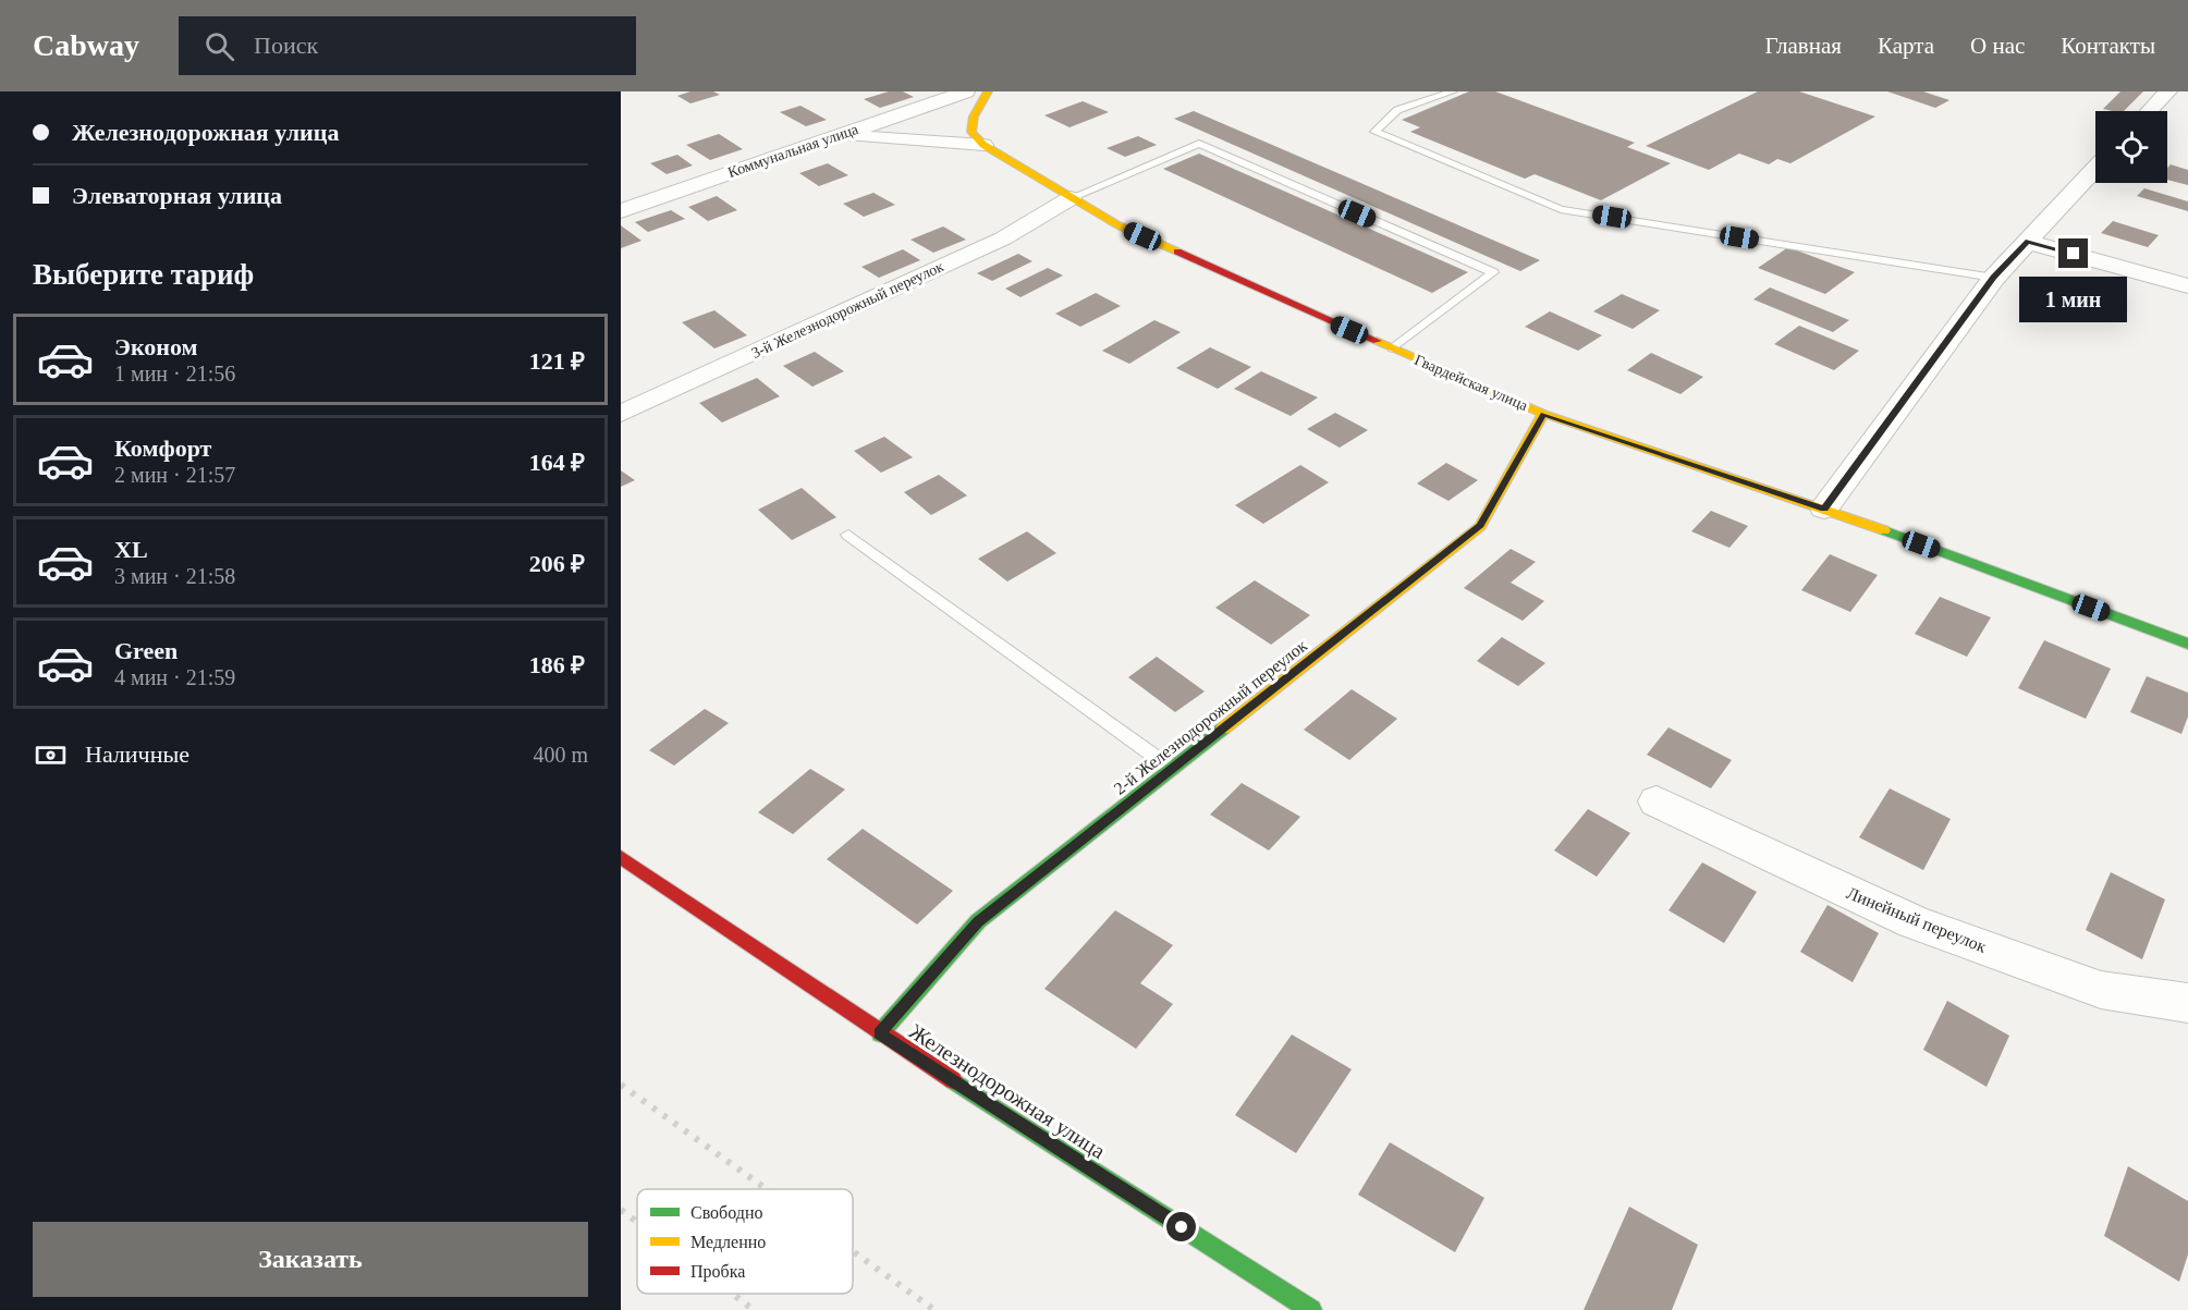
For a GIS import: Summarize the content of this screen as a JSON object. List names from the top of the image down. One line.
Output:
{"streets":{"street":["Коммунальная улица","3-й Железнодорожный переулок","Гвардейская улица","2-й Железнодорожный переулок","Линейный переулок","Железнодорожная улица"]},"crossings":[["3-й Железнодорожный переулок","Гвардейская улица"],["Гвардейская улица","2-й Железнодорожный переулок"],["2-й Железнодорожный переулок","Железнодорожная улица"]],"legend":["Свободно","Медленно","Пробка"],"page":{"header":"Cabway","search":"Поиск","nav":["Главная","Карта","О нас","Контакты"],"banner":["Железнодорожная улица","Элеваторная улица"],"heading":"Выберите тариф","bubble":"1 мин","list":[{"name":"Эконом","note":"1 мин · 21:56","value":"121 ₽"},{"name":"Комфорт","note":"2 мин · 21:57","value":"164 ₽"},{"name":"XL","note":"3 мин · 21:58","value":"206 ₽"},{"name":"Green","note":"4 мин · 21:59","value":"186 ₽"}],"pay":["Наличные","400 m"],"buttons":"Заказать"}}
